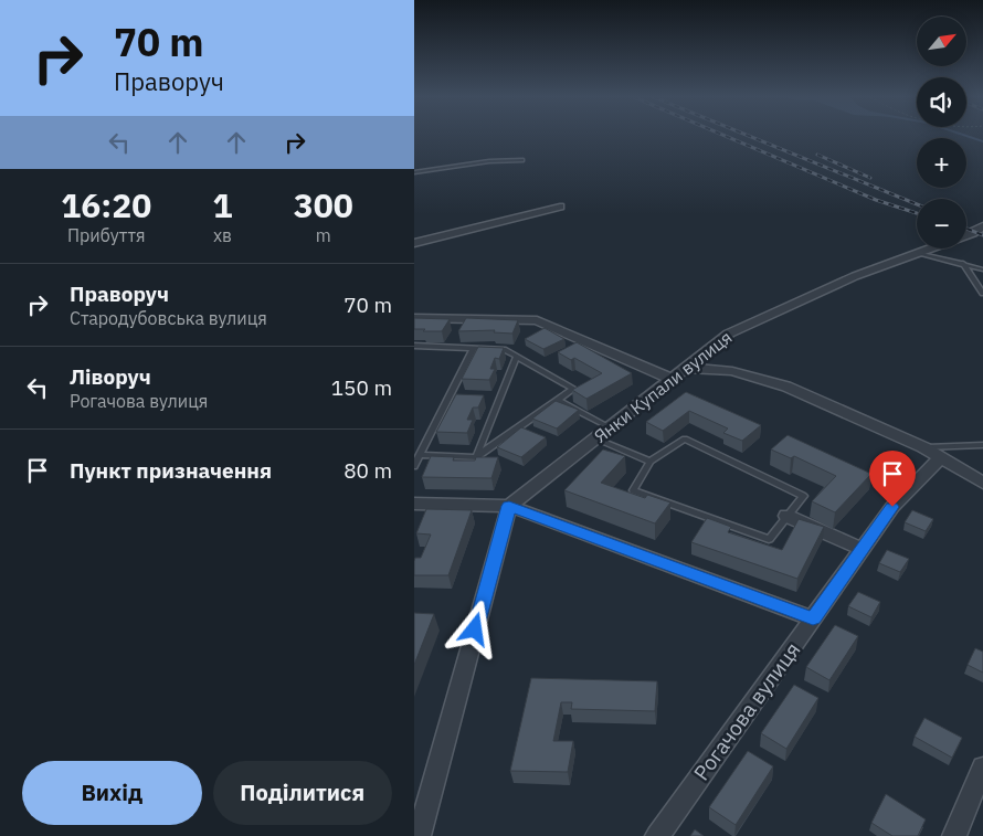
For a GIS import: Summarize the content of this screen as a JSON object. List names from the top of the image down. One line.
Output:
{"streets":{"street":["Янки Купали вулиця","Рогачова вулиця"]},"north":"top right","page":{"turn":["70 m","Праворуч"],"map_buttons":["+","−"],"eta":["16:20","Прибуття","1","хв","300","m"],"list":[{"name":"Праворуч","note":"Стародубовська вулиця","value":"70 m"},{"name":"Ліворуч","note":"Рогачова вулиця","value":"150 m"},{"name":"Пункт призначення","value":"80 m"}],"buttons":["Вихід","Поділитися"]}}
